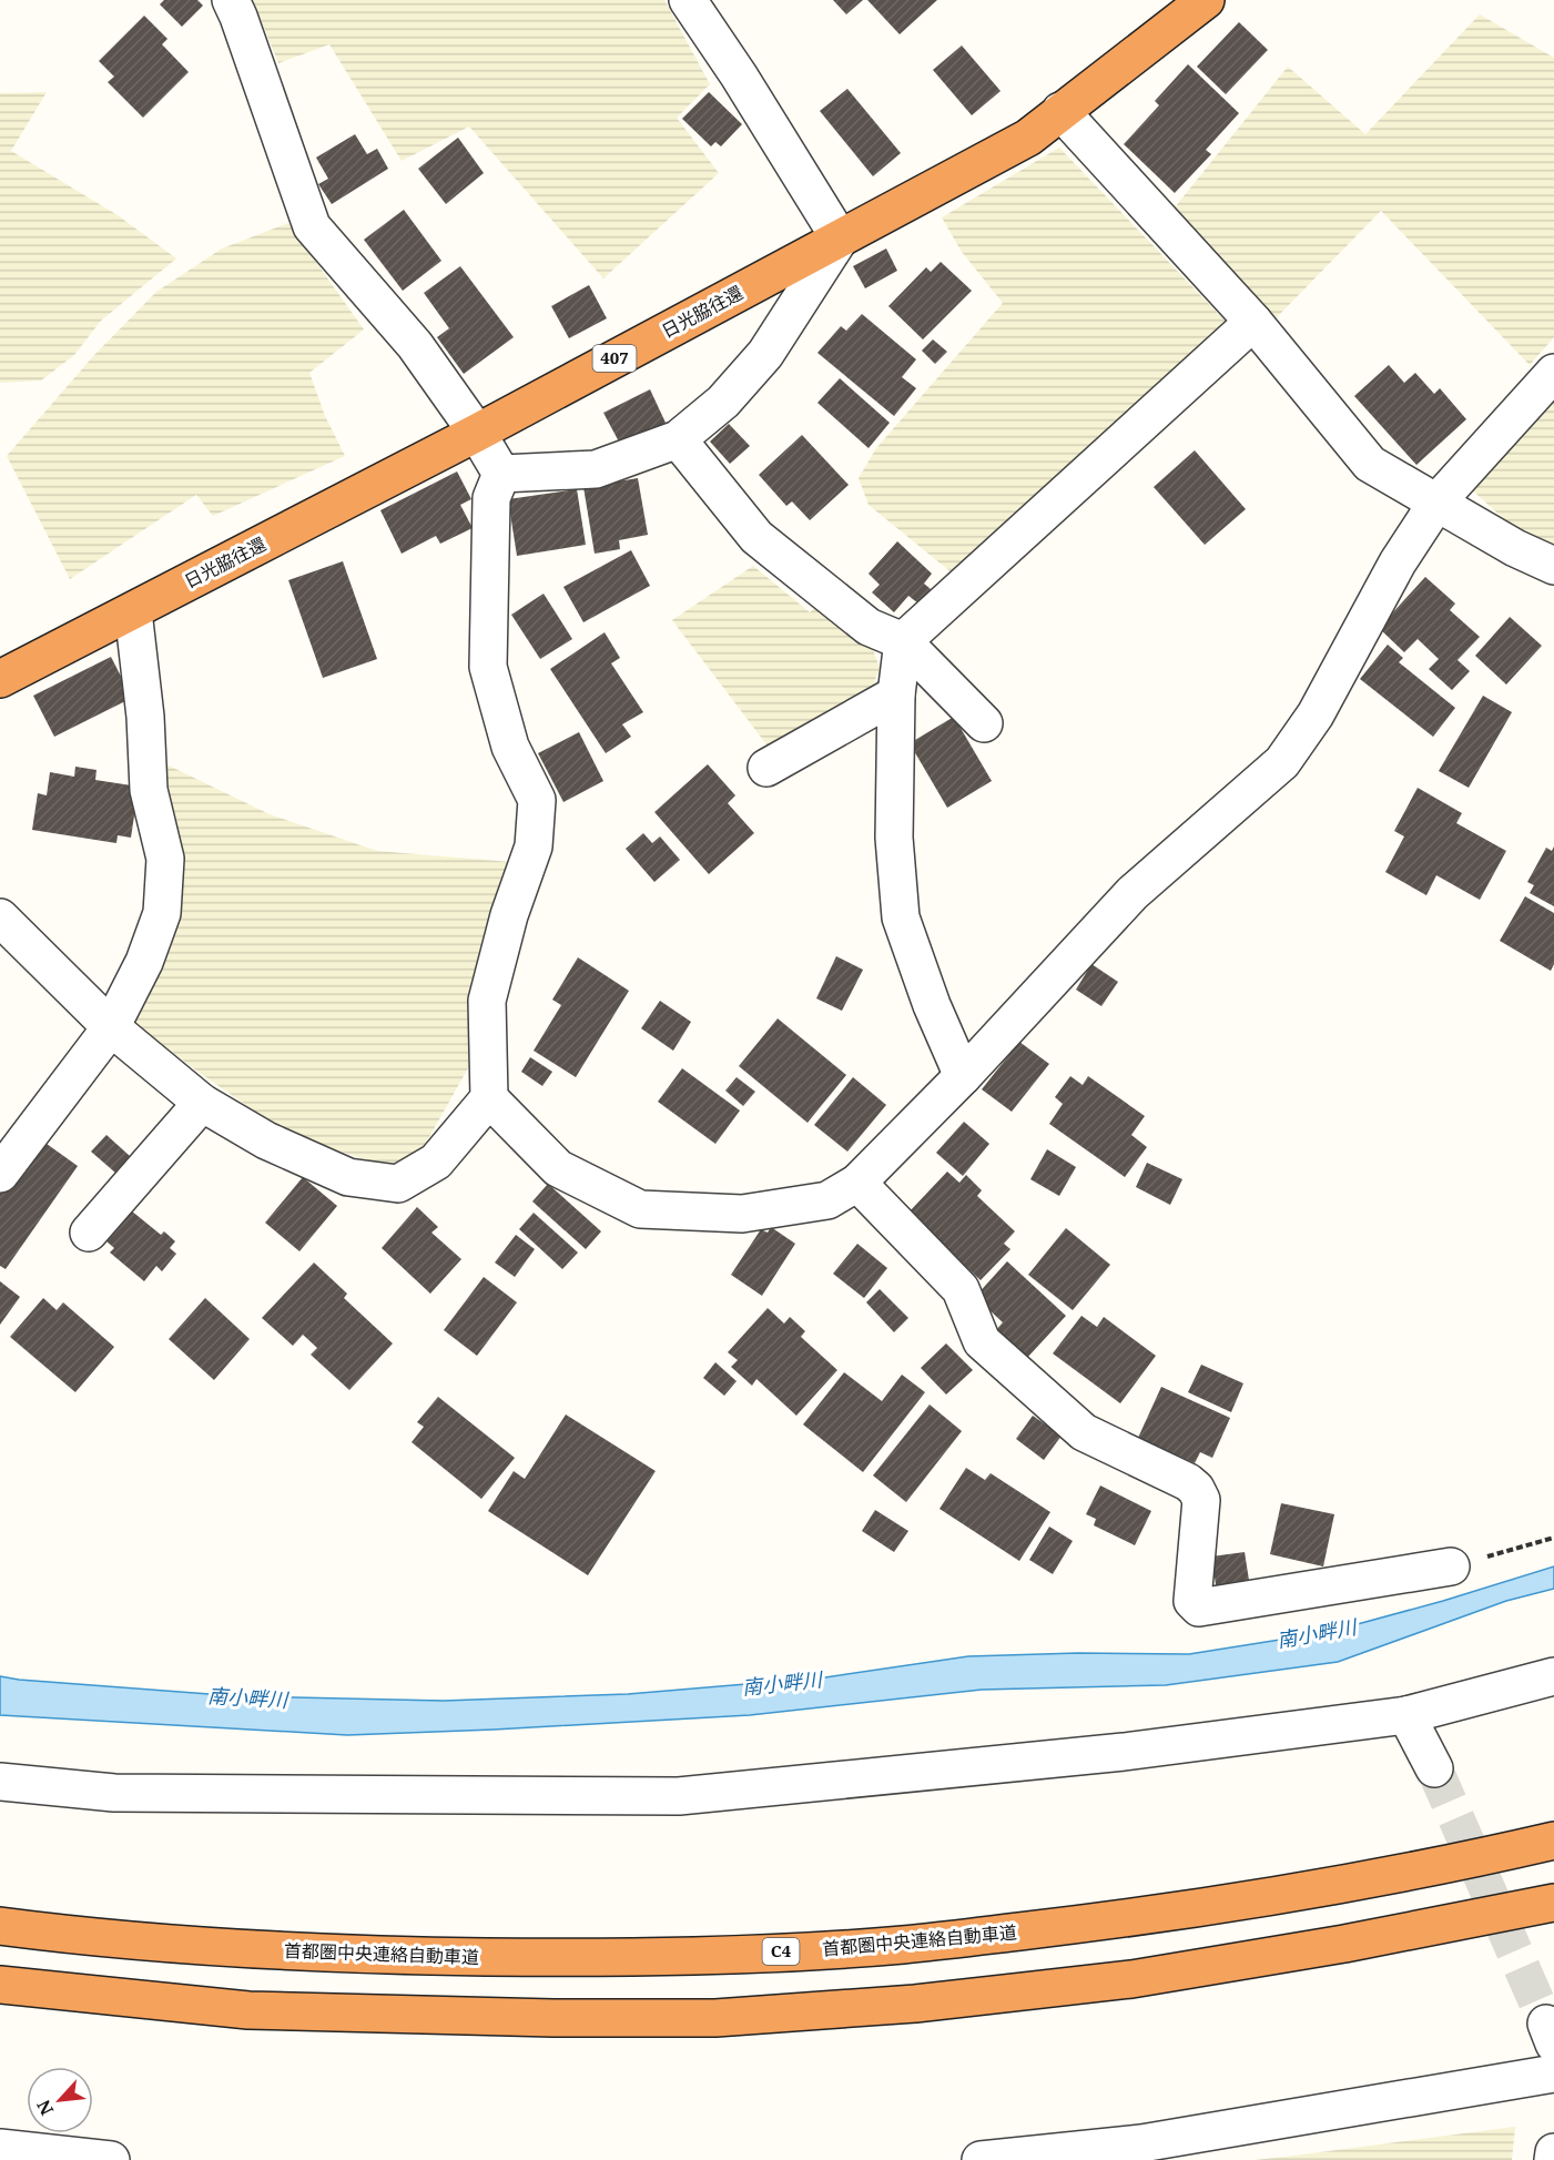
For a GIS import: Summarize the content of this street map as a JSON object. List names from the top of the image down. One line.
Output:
{"streets":{"highway":["日光脇往還","407","首都圏中央連絡自動車道","C4"]},"water":["南小畔川"],"north":"bottom left"}
